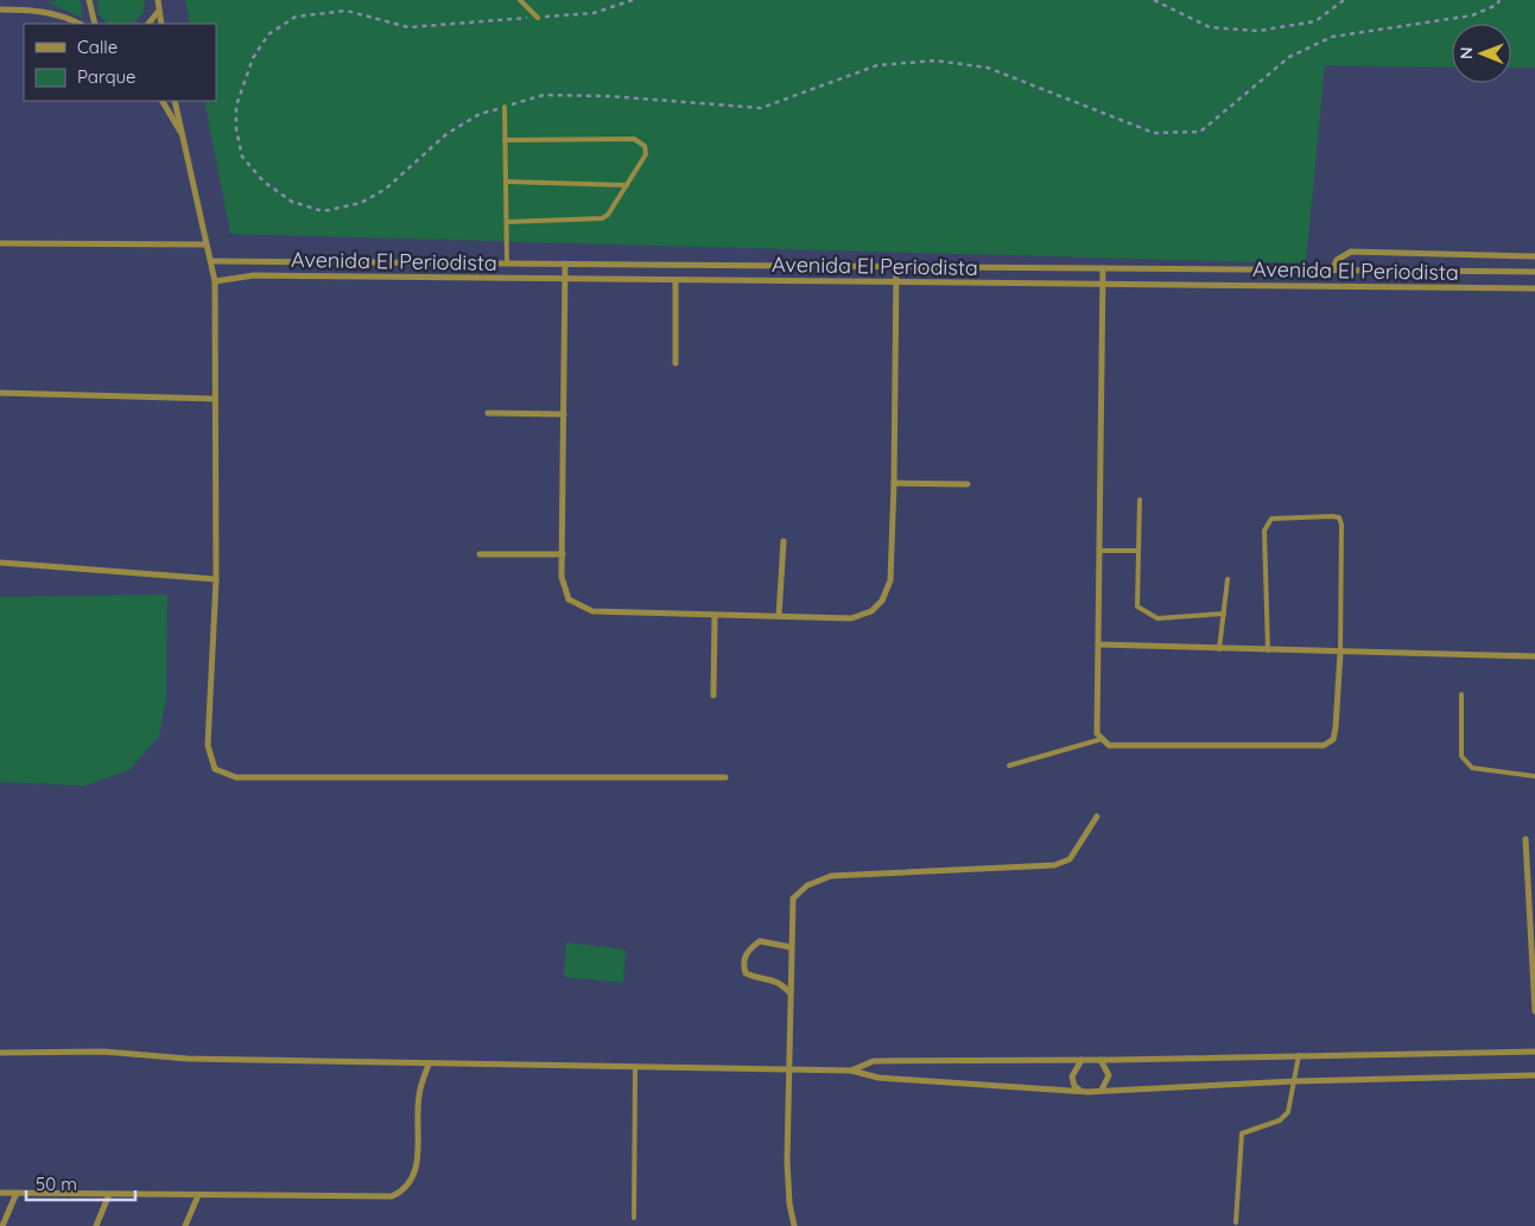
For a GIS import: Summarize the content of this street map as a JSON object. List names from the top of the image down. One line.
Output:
{"streets":{"street":["Avenida El Periodista"]},"legend":["Calle","Parque"],"scale_bar":"50 m","north":"left"}
